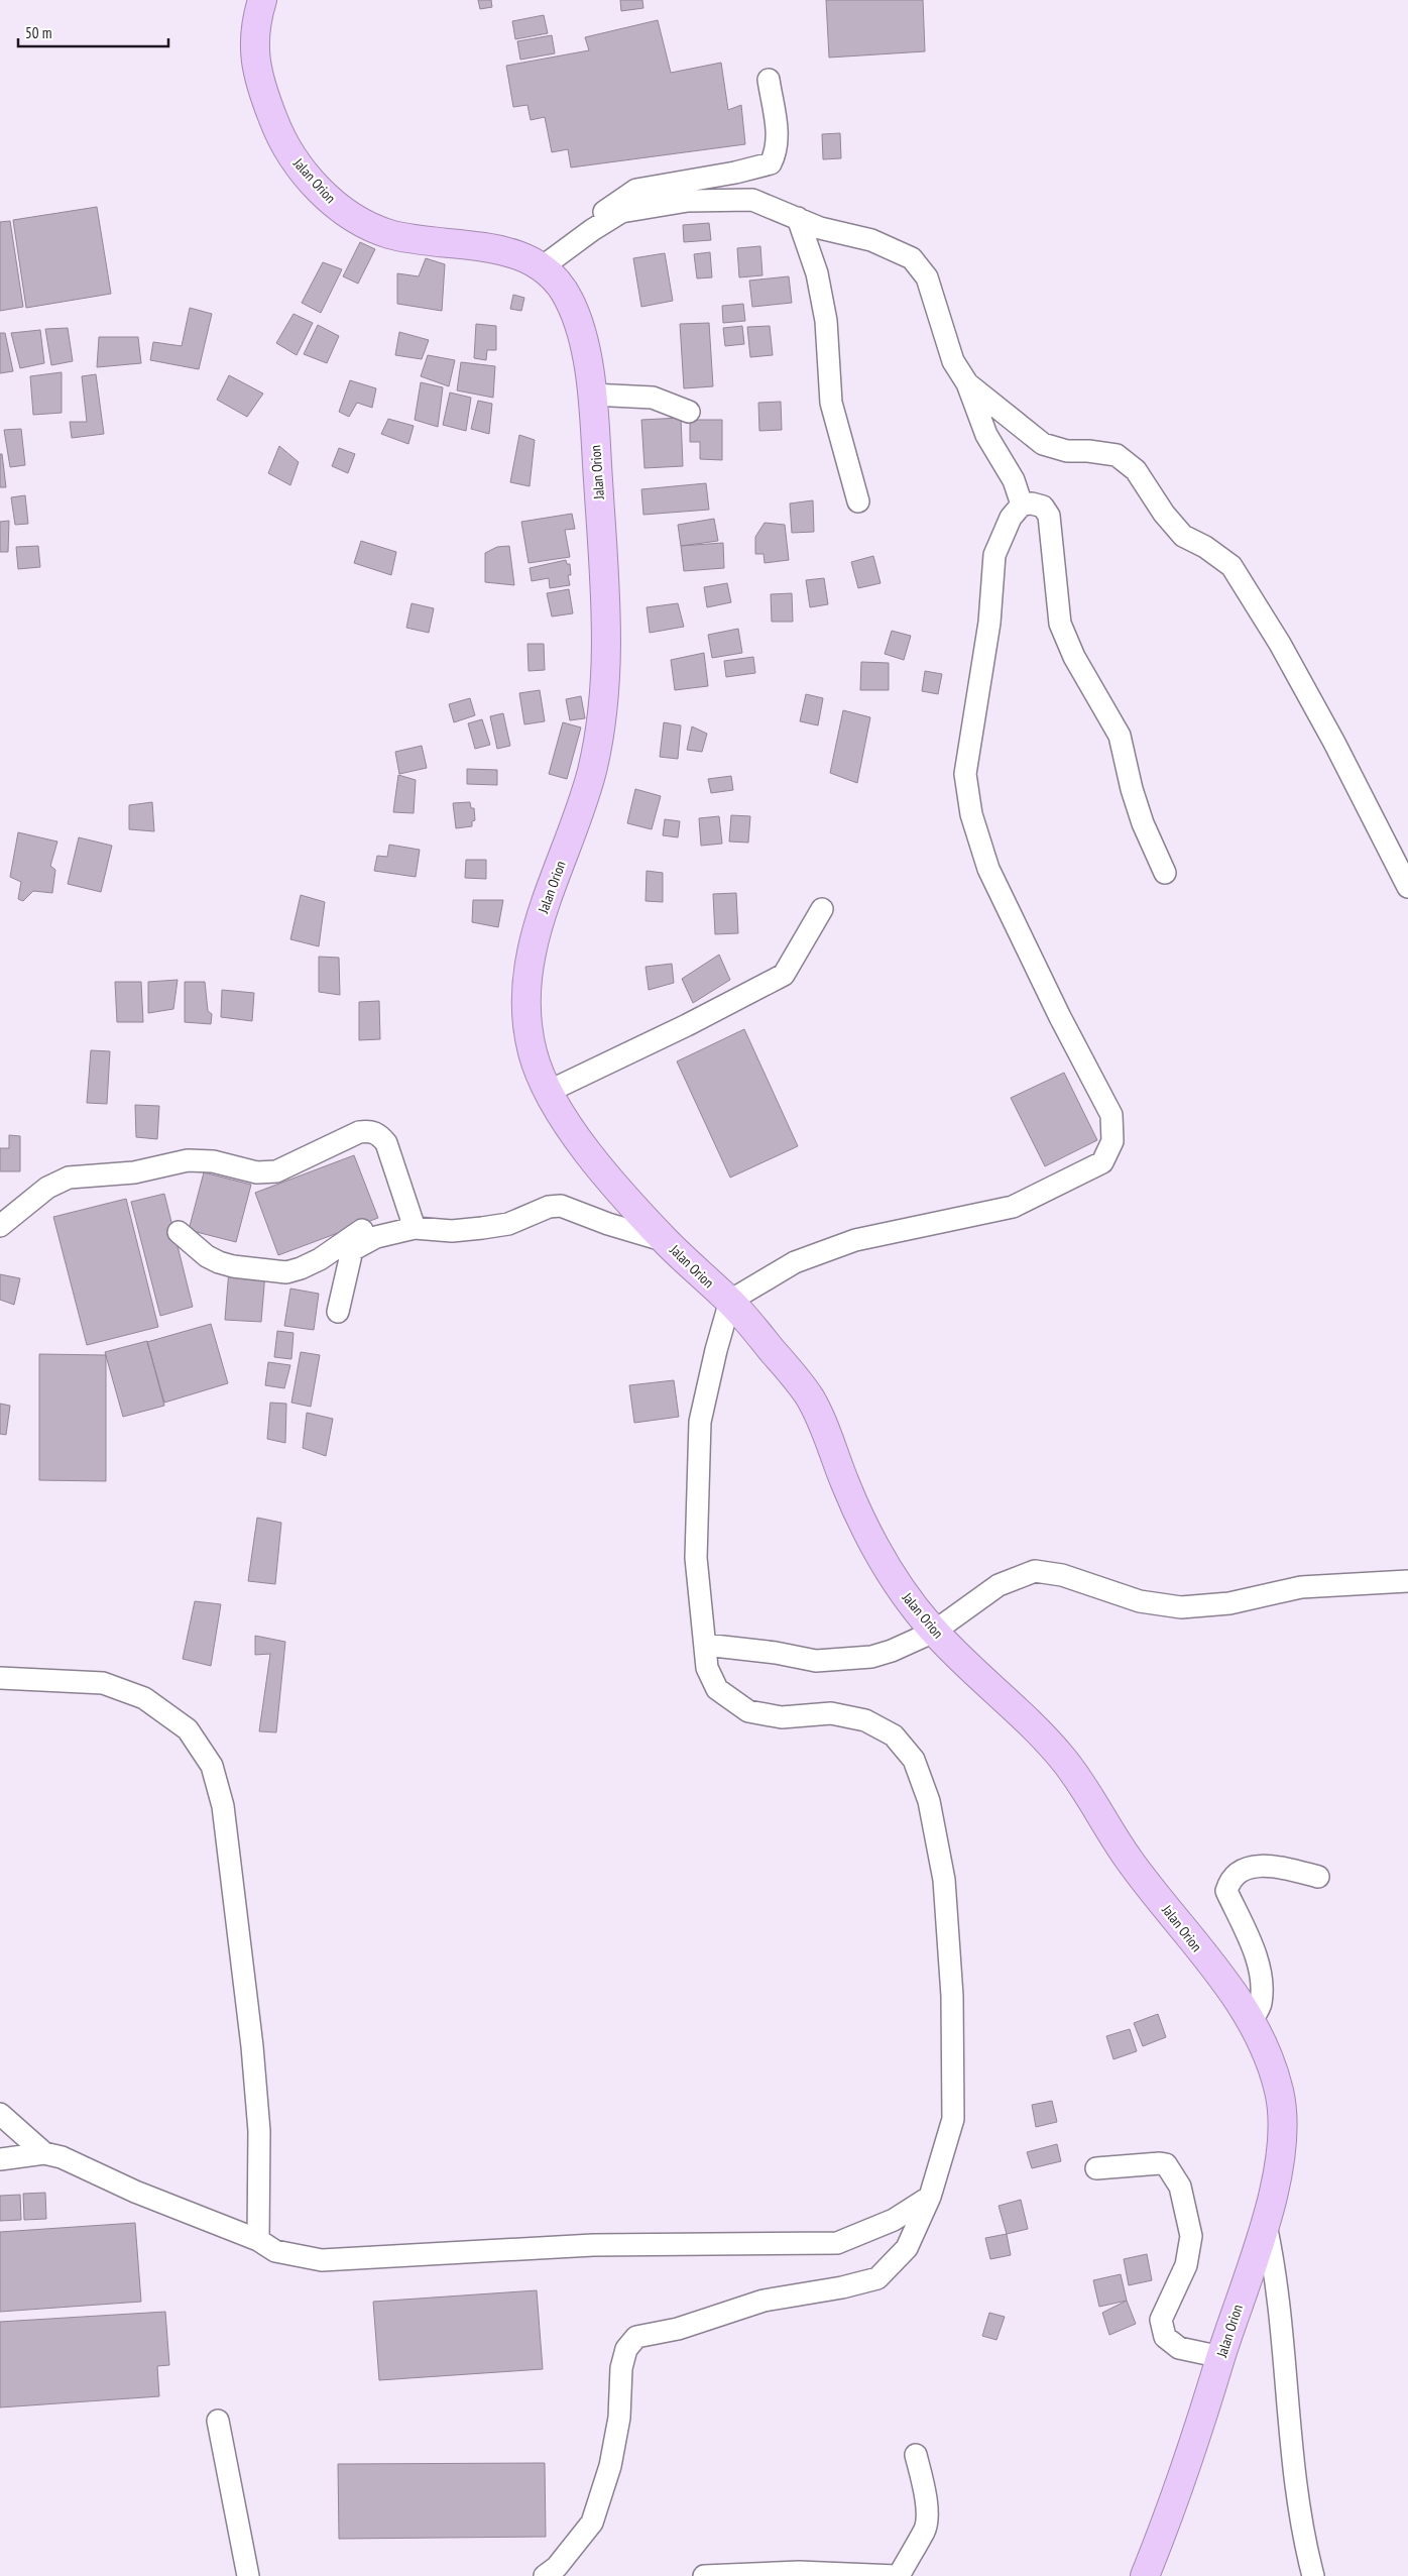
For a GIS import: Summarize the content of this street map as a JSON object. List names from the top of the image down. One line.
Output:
{"streets":{"highway":["Jalan Orion"]},"scale_bar":"50 m"}
